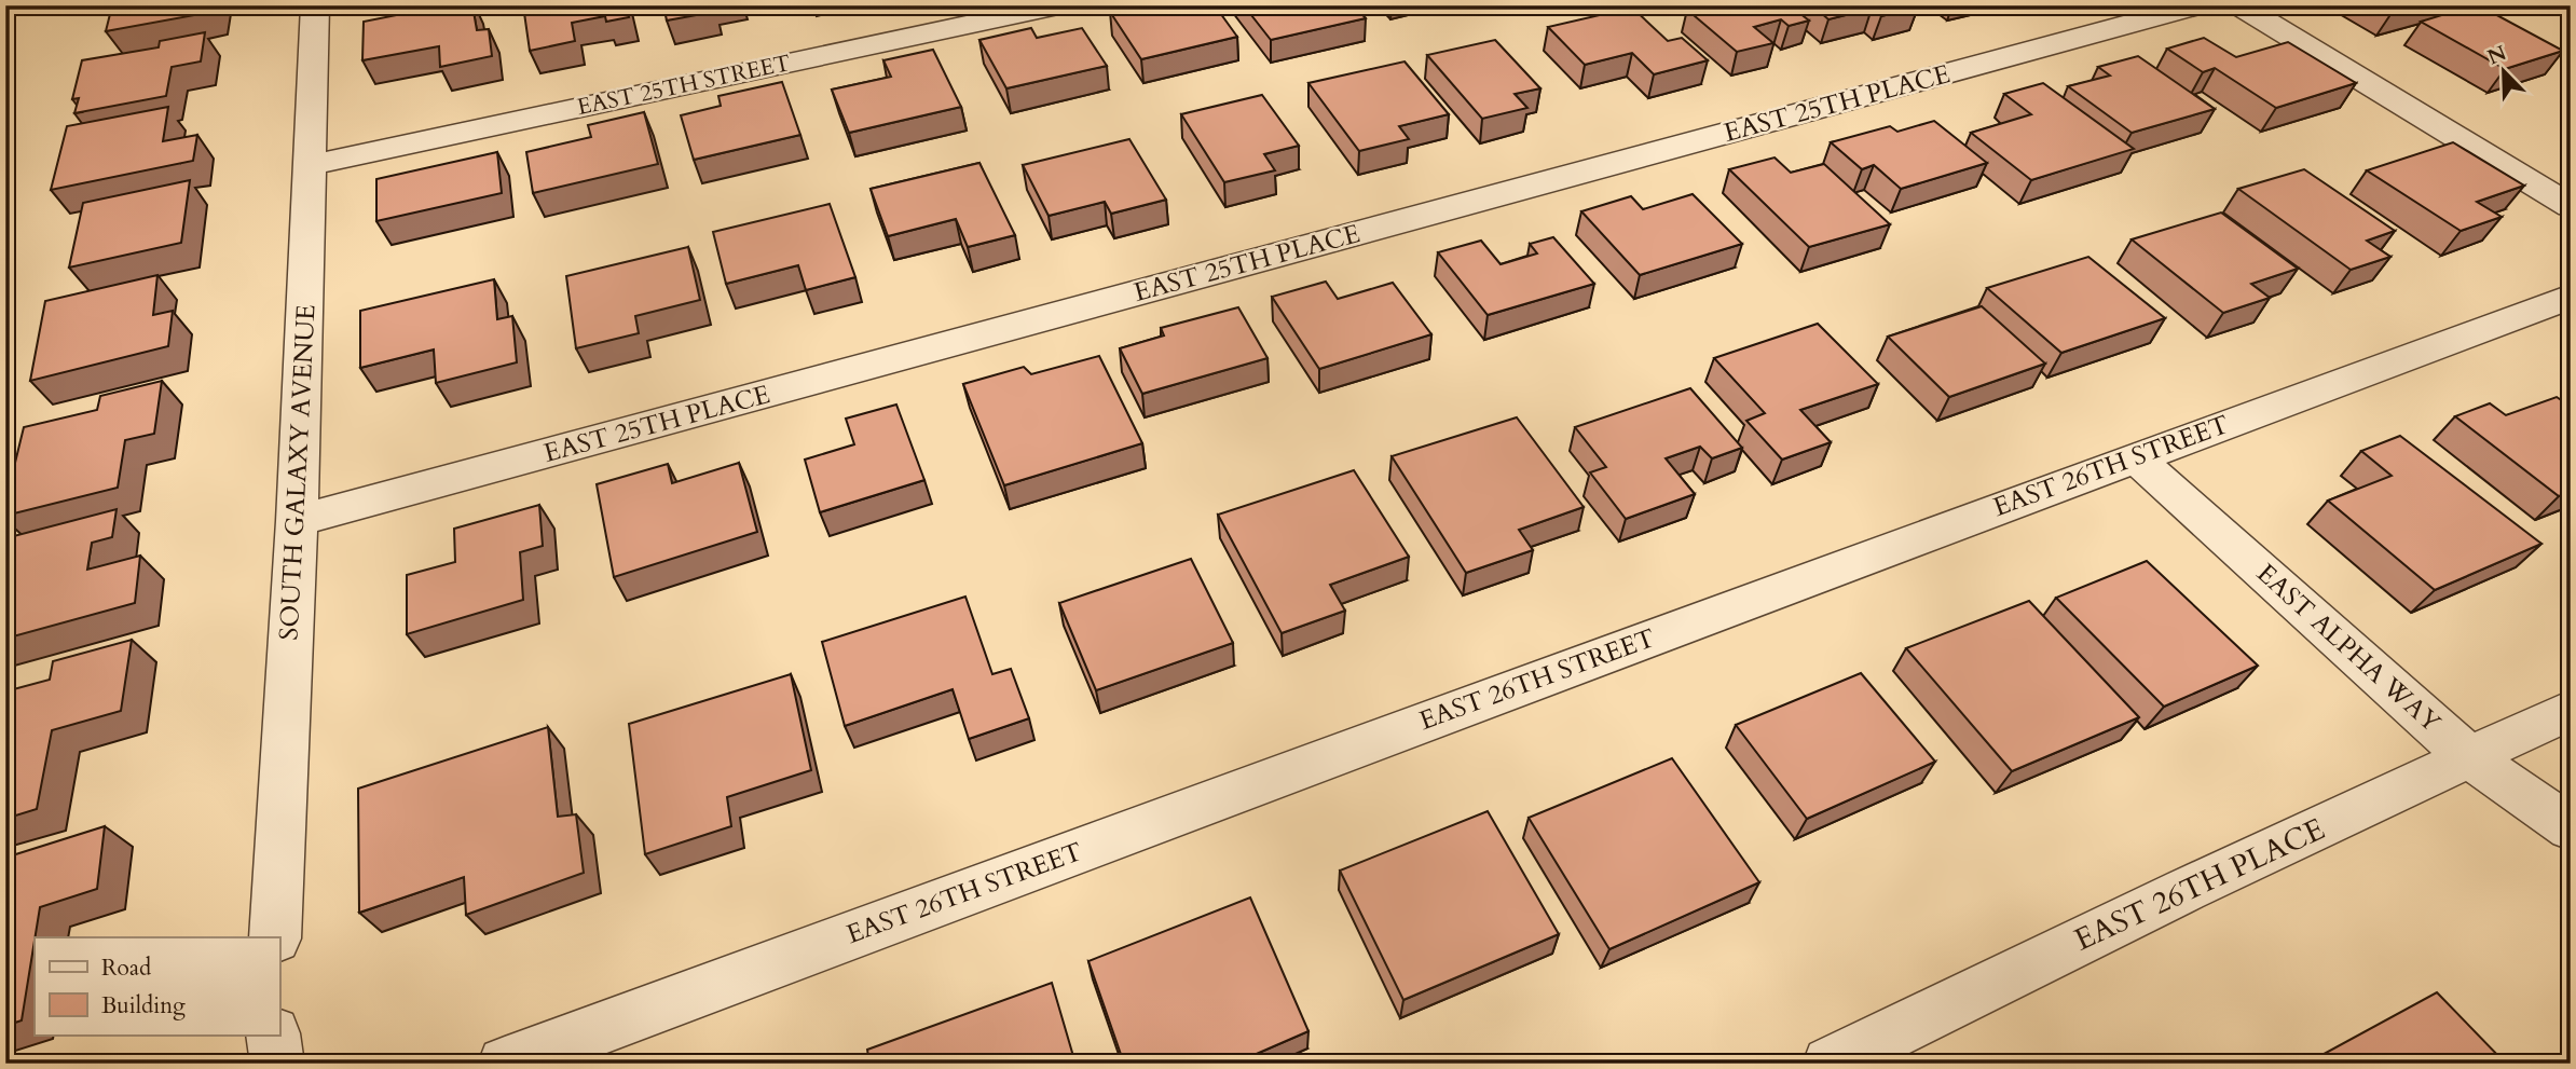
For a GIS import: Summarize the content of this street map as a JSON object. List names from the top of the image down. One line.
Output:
{"streets":{"street":["EAST 25TH STREET","EAST 25TH PLACE","EAST 26TH STREET","SOUTH GALAXY AVENUE","EAST ALPHA WAY","EAST 26TH PLACE"]},"crossings":[["EAST 25TH STREET","SOUTH GALAXY AVENUE"],["EAST 25TH PLACE","SOUTH GALAXY AVENUE"],["EAST 26TH STREET","EAST ALPHA WAY"],["EAST ALPHA WAY","EAST 26TH PLACE"]],"legend":["Road","Building"],"north":"top left"}
